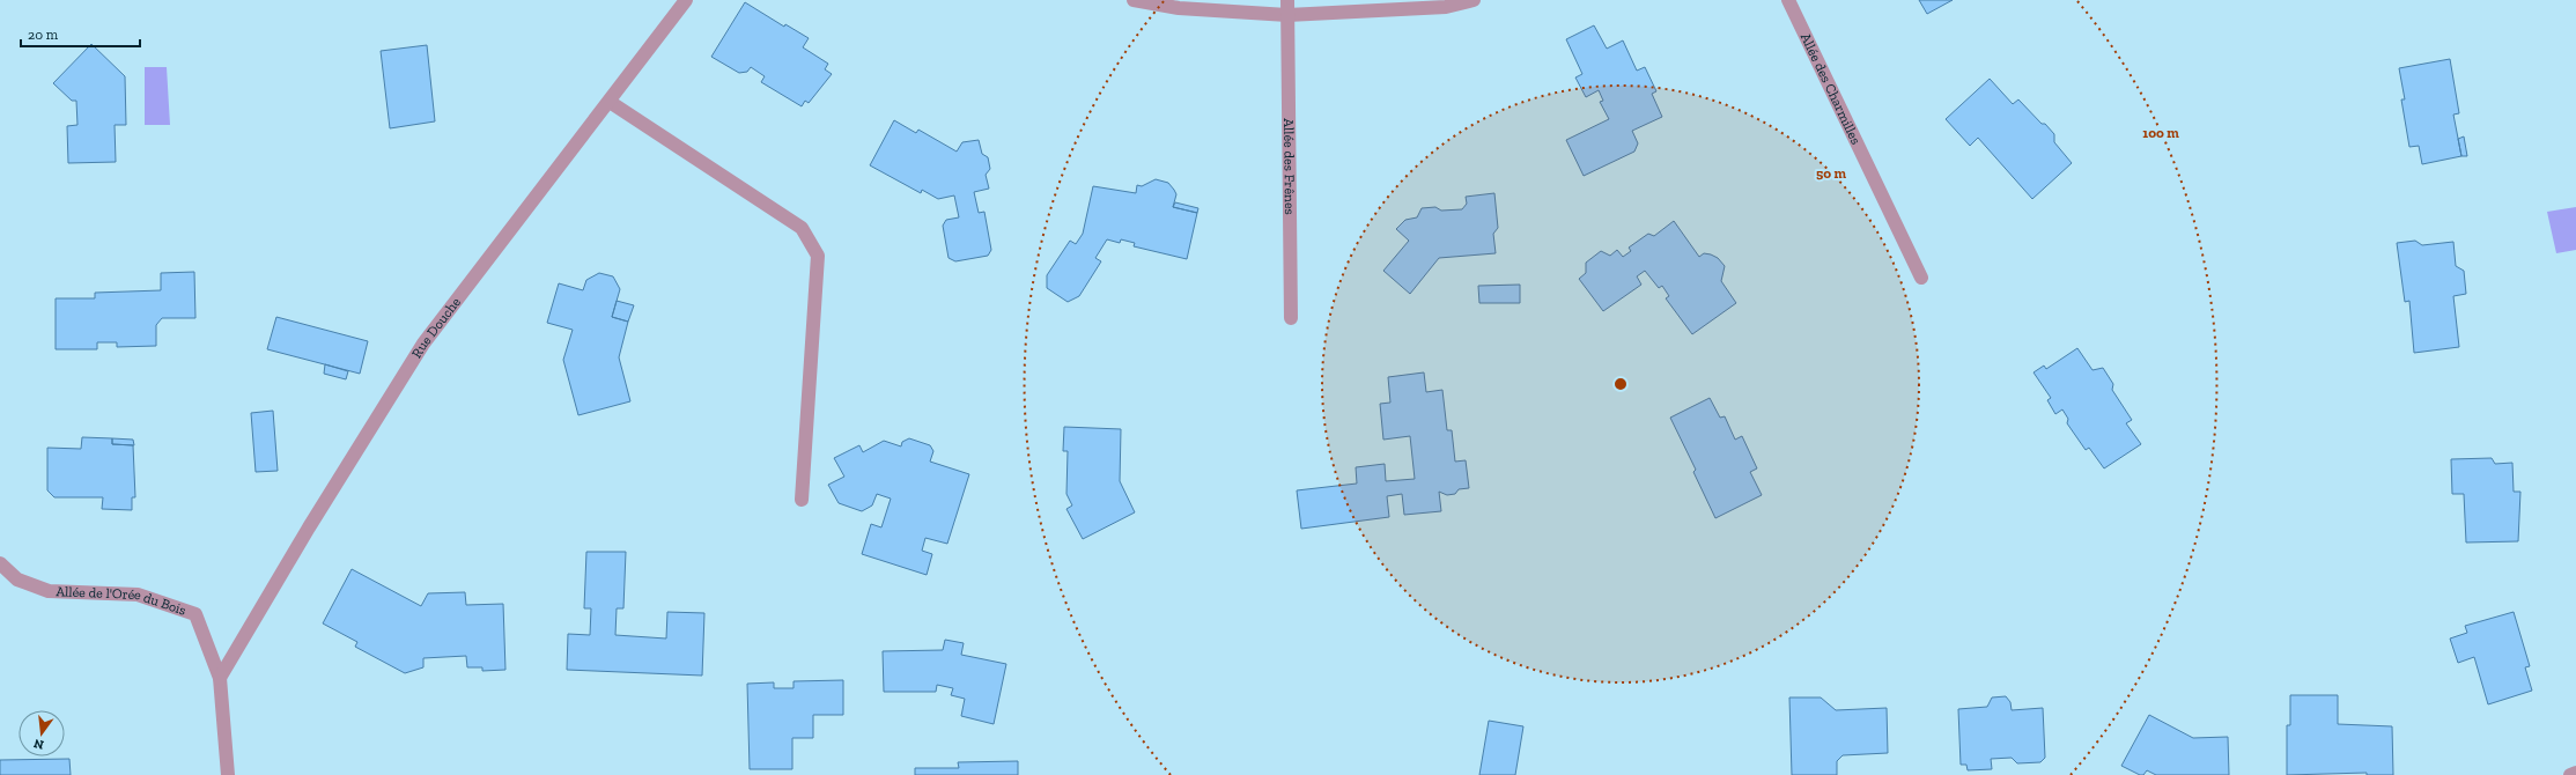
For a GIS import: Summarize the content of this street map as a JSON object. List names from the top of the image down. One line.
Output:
{"streets":{"street":["Allée des Charmilles","Allée des Frênes","Rue Douche","Allée de l'Orée du Bois"]},"crossings":[["Rue Douche","Allée de l'Orée du Bois"]],"scale_bar":"20 m","north":"bottom","rings":["100 m","50 m"]}
